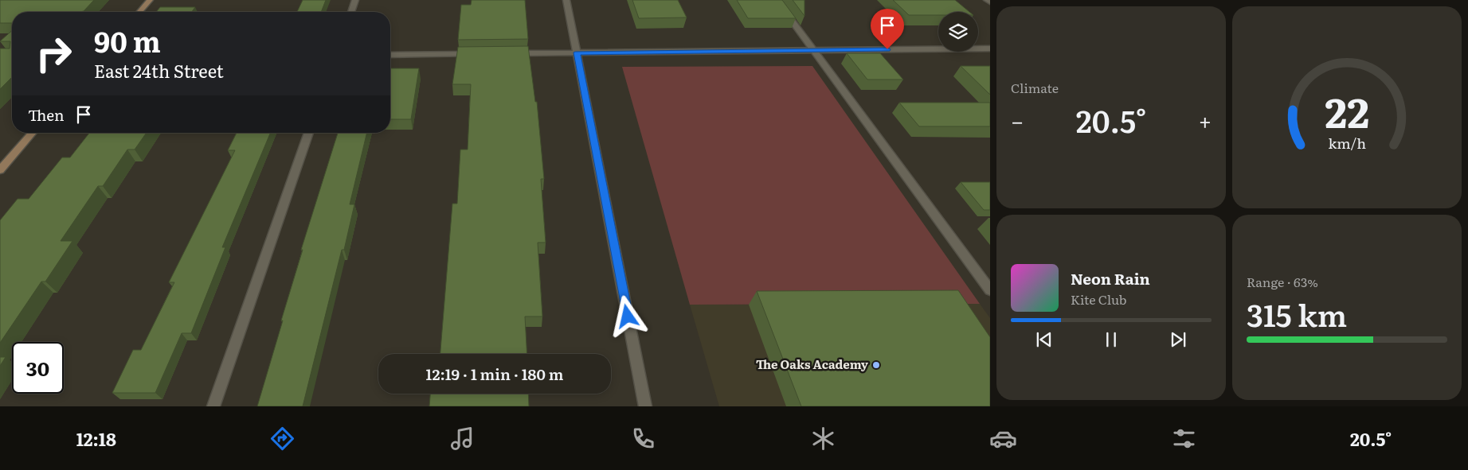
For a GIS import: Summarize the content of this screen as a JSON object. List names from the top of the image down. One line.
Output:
{"places":["The Oaks Academy"],"page":{"tile":["Climate",["Range · 63%","315 km"]],"turn":["90 m","East 24th Street"],"then":"Then","heat":["−","20.5°","+"],"song":["Neon Rain","Kite Club"],"limit":"30","trip":"12:19 · 1 min · 180 m","tabs":["12:18","20.5°"],"gauge":["22","km/h"]}}
